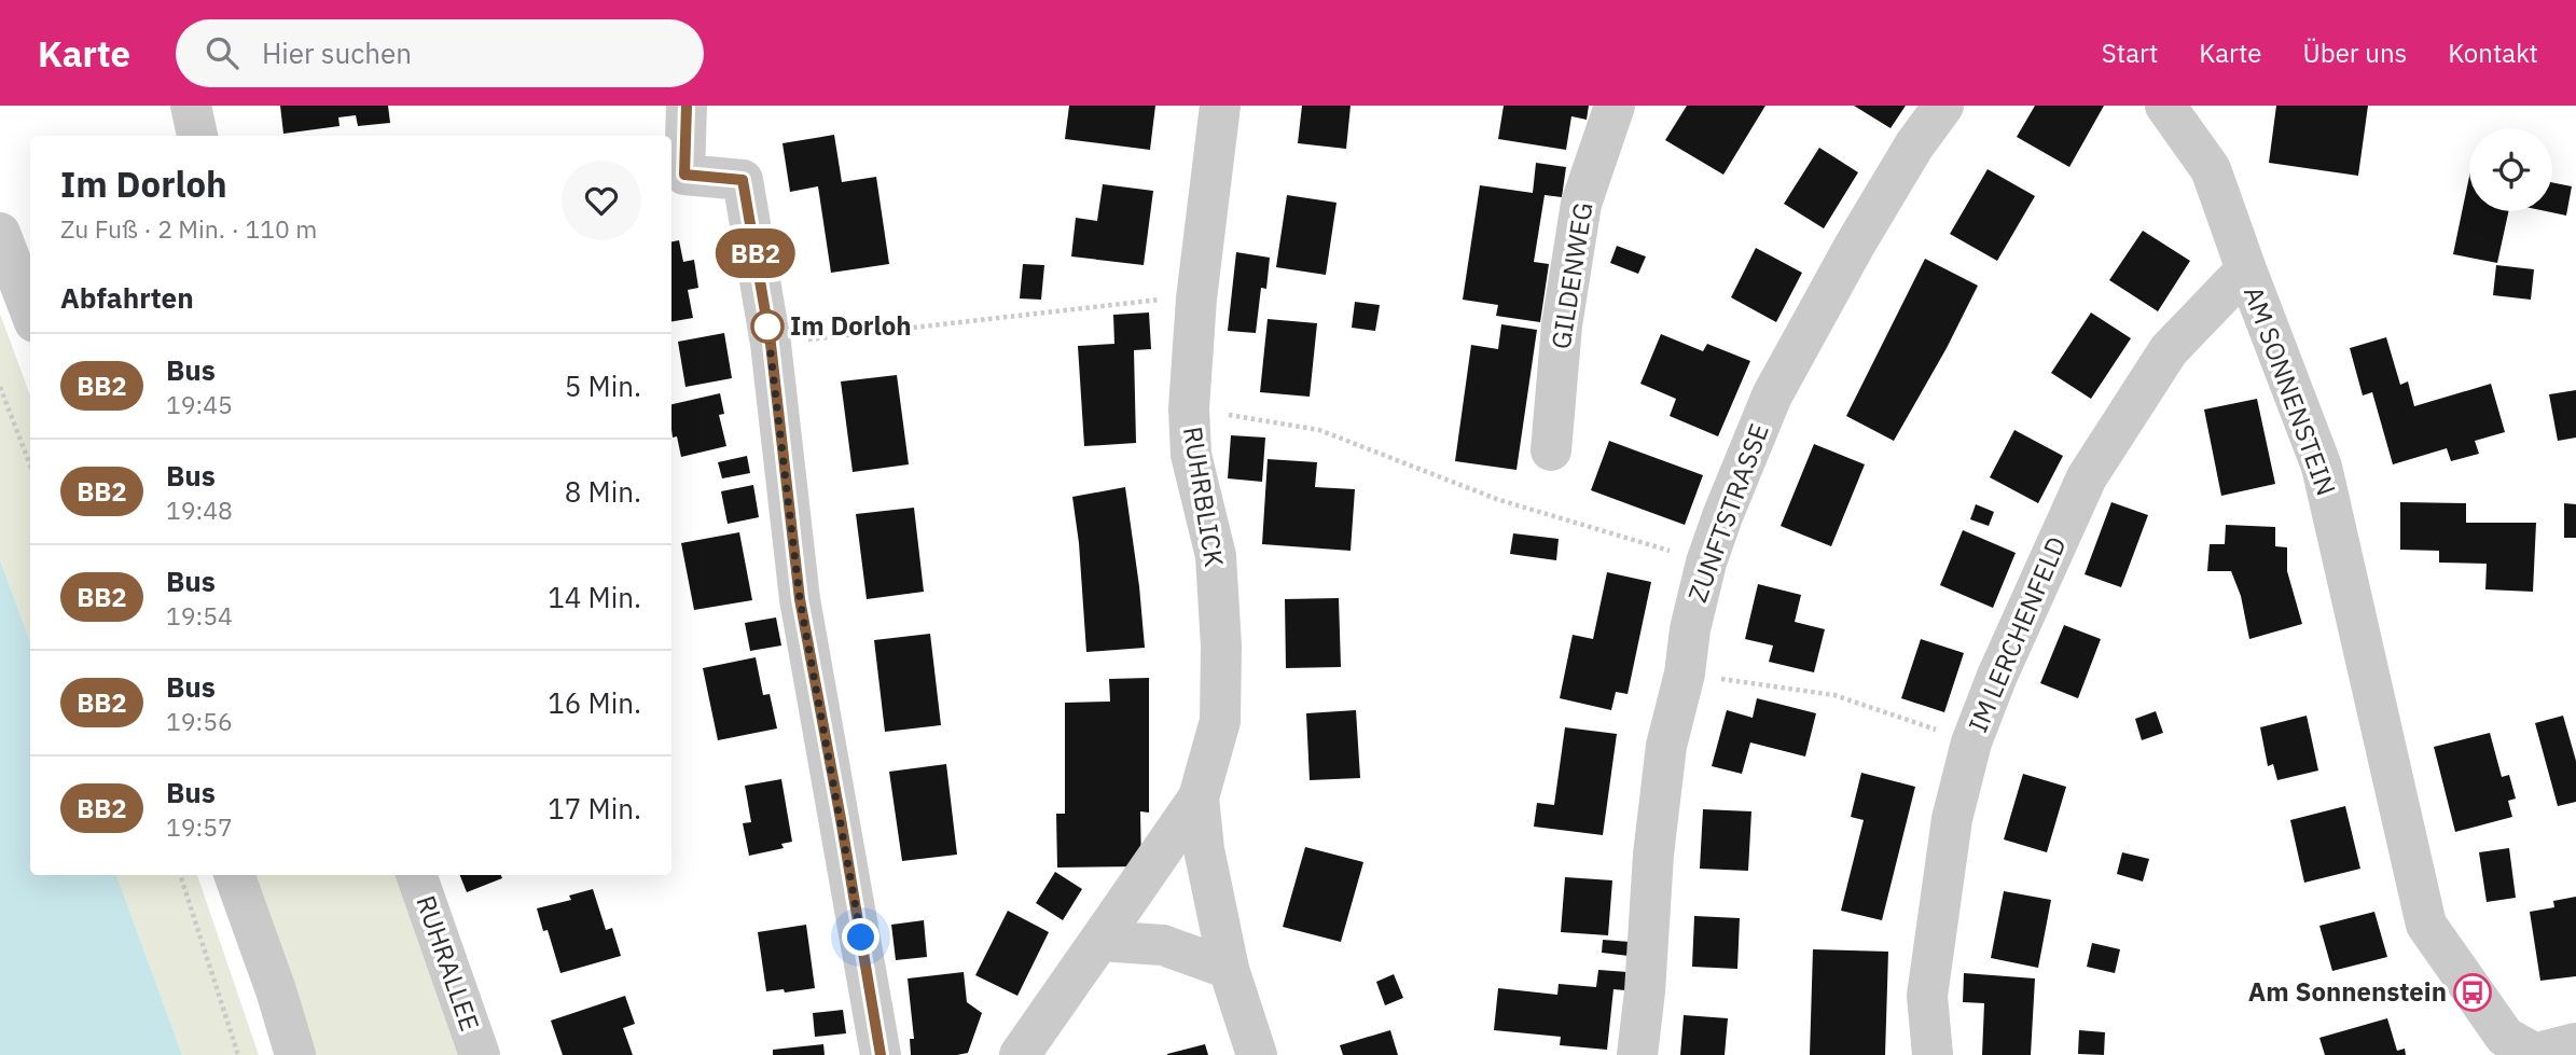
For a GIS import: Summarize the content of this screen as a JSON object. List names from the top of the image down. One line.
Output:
{"streets":{"street":["GILDENWEG","AM SONNENSTEIN","RUHRBLICK","ZUNFTSTRASSE","IM LERCHENFELD","RUHRALLEE"]},"crossings":[["AM SONNENSTEIN","IM LERCHENFELD"]],"places":{"other":["Im Dorloh"],"bus stop":["Am Sonnenstein"]},"lines":["bus line BB2"],"page":{"header":"Karte","search":"Hier suchen","nav":["Start","Karte","Über uns","Kontakt"],"on_map":"BB2","heading":[["Im Dorloh","Zu Fuß · 2 Min. · 110 m"],"Abfahrten"],"list":[{"mark":"BB2","name":"Bus","note":"19:45","value":"5 Min."},{"mark":"BB2","name":"Bus","note":"19:48","value":"8 Min."},{"mark":"BB2","name":"Bus","note":"19:54","value":"14 Min."},{"mark":"BB2","name":"Bus","note":"19:56","value":"16 Min."},{"mark":"BB2","name":"Bus","note":"19:57","value":"17 Min."}]}}
